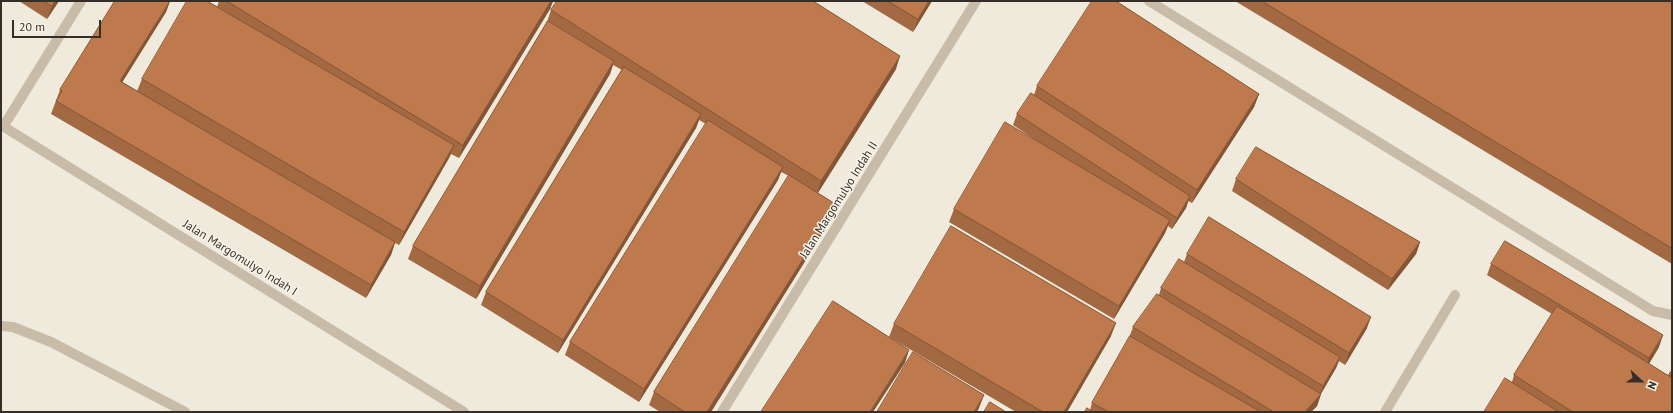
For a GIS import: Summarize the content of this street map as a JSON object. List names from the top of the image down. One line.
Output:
{"streets":{"lane":["Jalan Margomulyo Indah II","Jalan Margomulyo Indah I"]},"scale_bar":"20 m","north":"right"}
